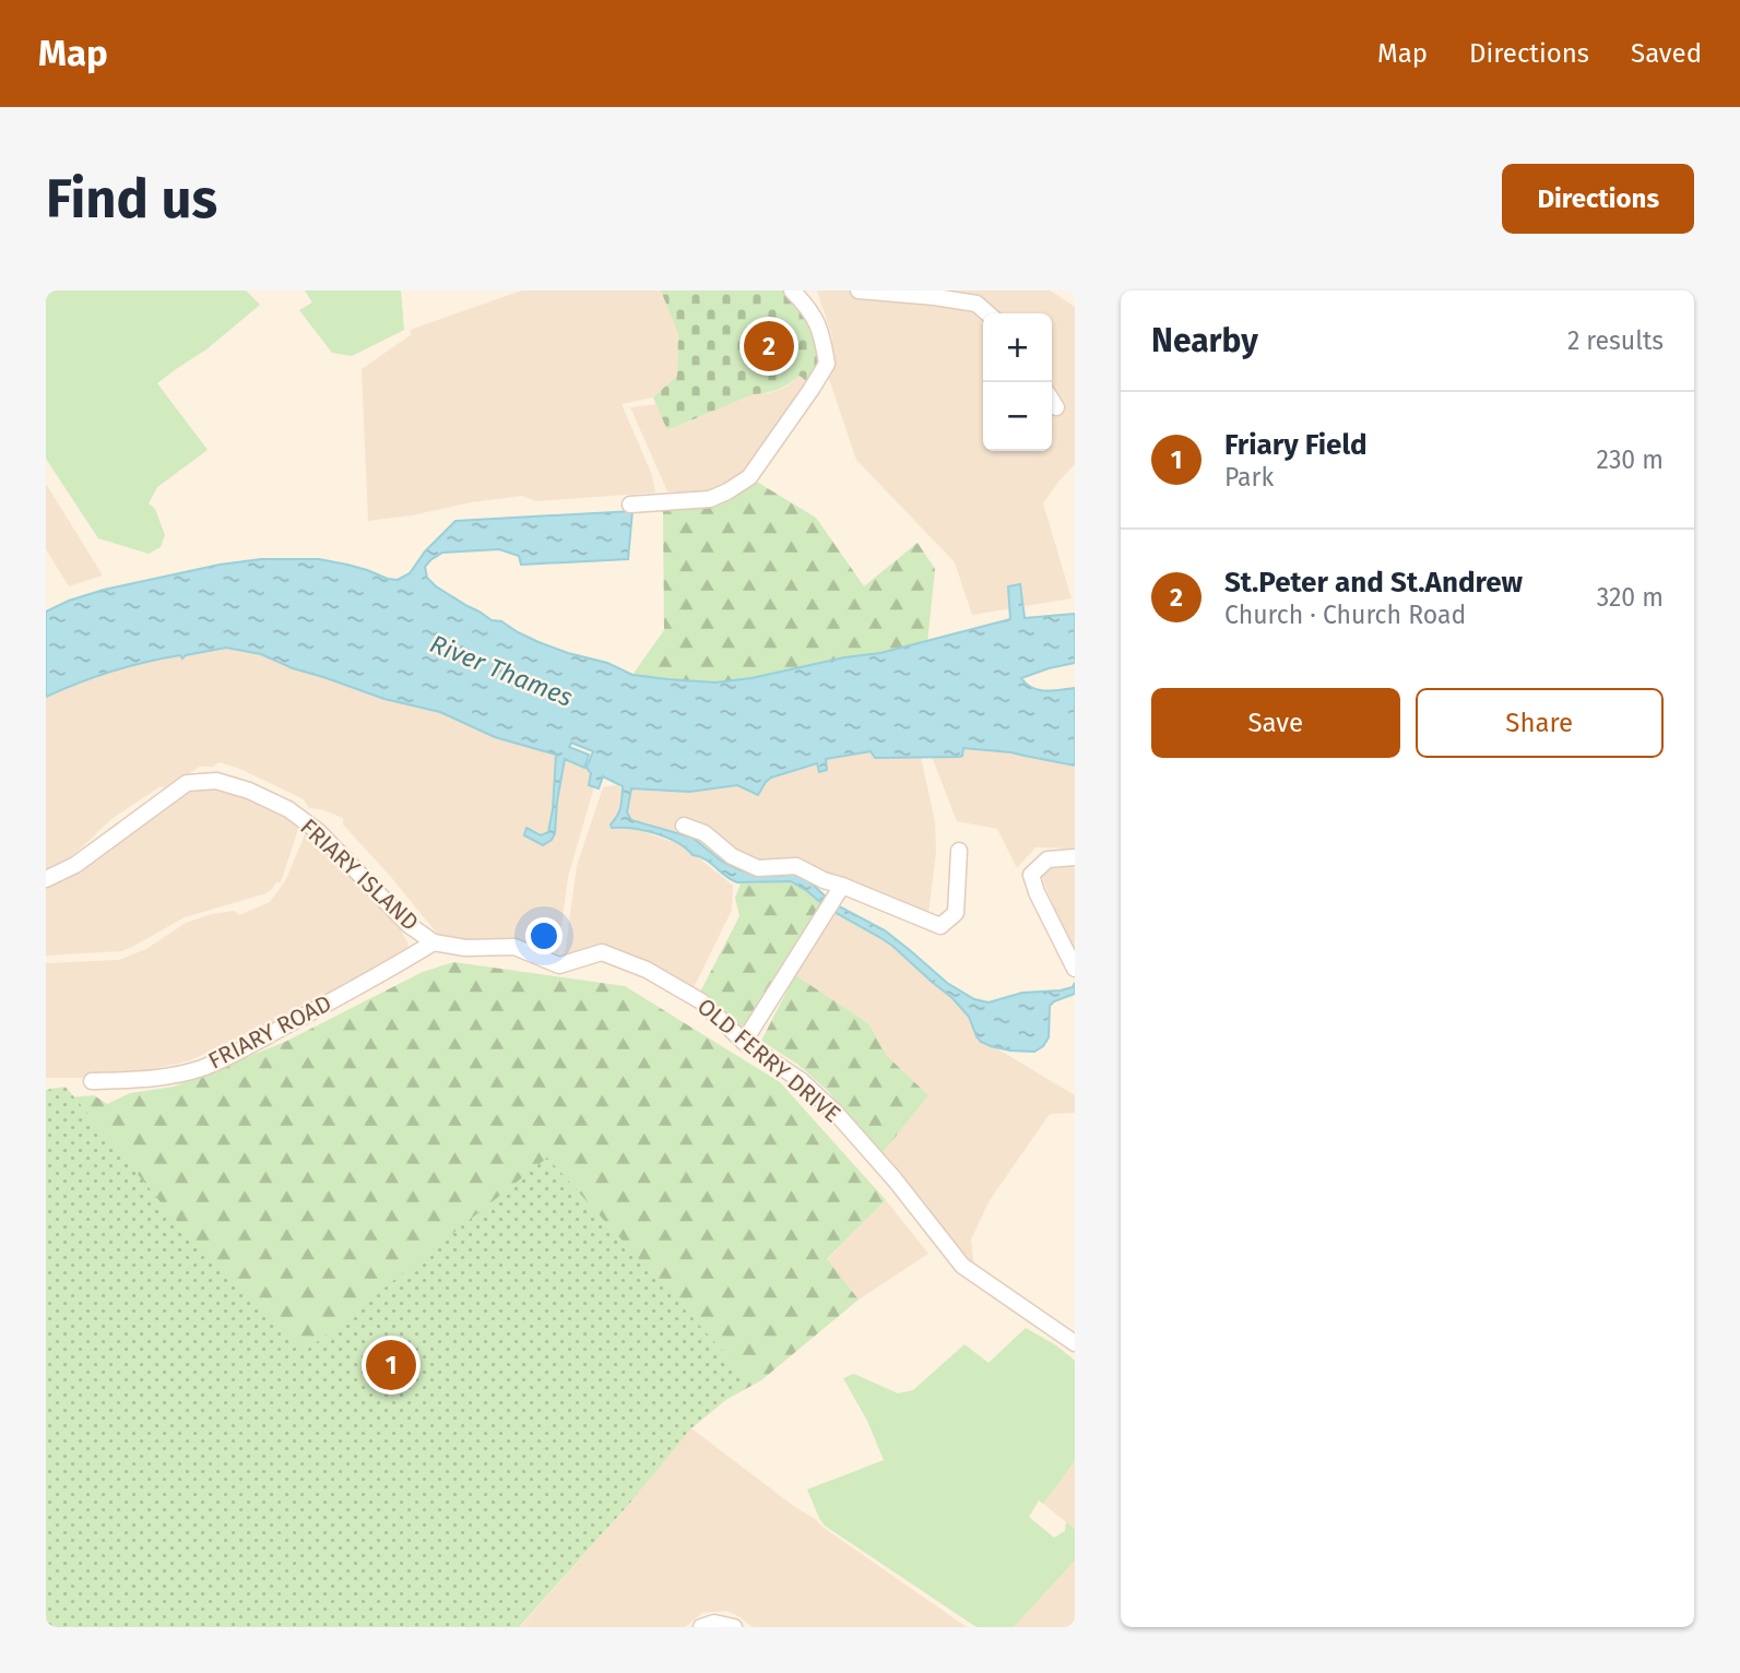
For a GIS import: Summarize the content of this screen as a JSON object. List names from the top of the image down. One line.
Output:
{"streets":{"street":["FRIARY ISLAND","FRIARY ROAD","OLD FERRY DRIVE"]},"crossings":[["FRIARY ISLAND","FRIARY ROAD"],["FRIARY ISLAND","OLD FERRY DRIVE"],["FRIARY ROAD","OLD FERRY DRIVE"]],"water":["River Thames"],"page":{"header":"Map","nav":["Map","Directions","Saved"],"buttons":["Directions",["Save","Share"]],"title":"Find us","heading":["Nearby","2 results"],"map_buttons":["+","−"],"pins":["2","1"],"list":[{"mark":"1","name":"Friary Field","note":"Park","value":"230 m"},{"mark":"2","name":"St.Peter and St.Andrew","note":"Church · Church Road","value":"320 m"}]}}
